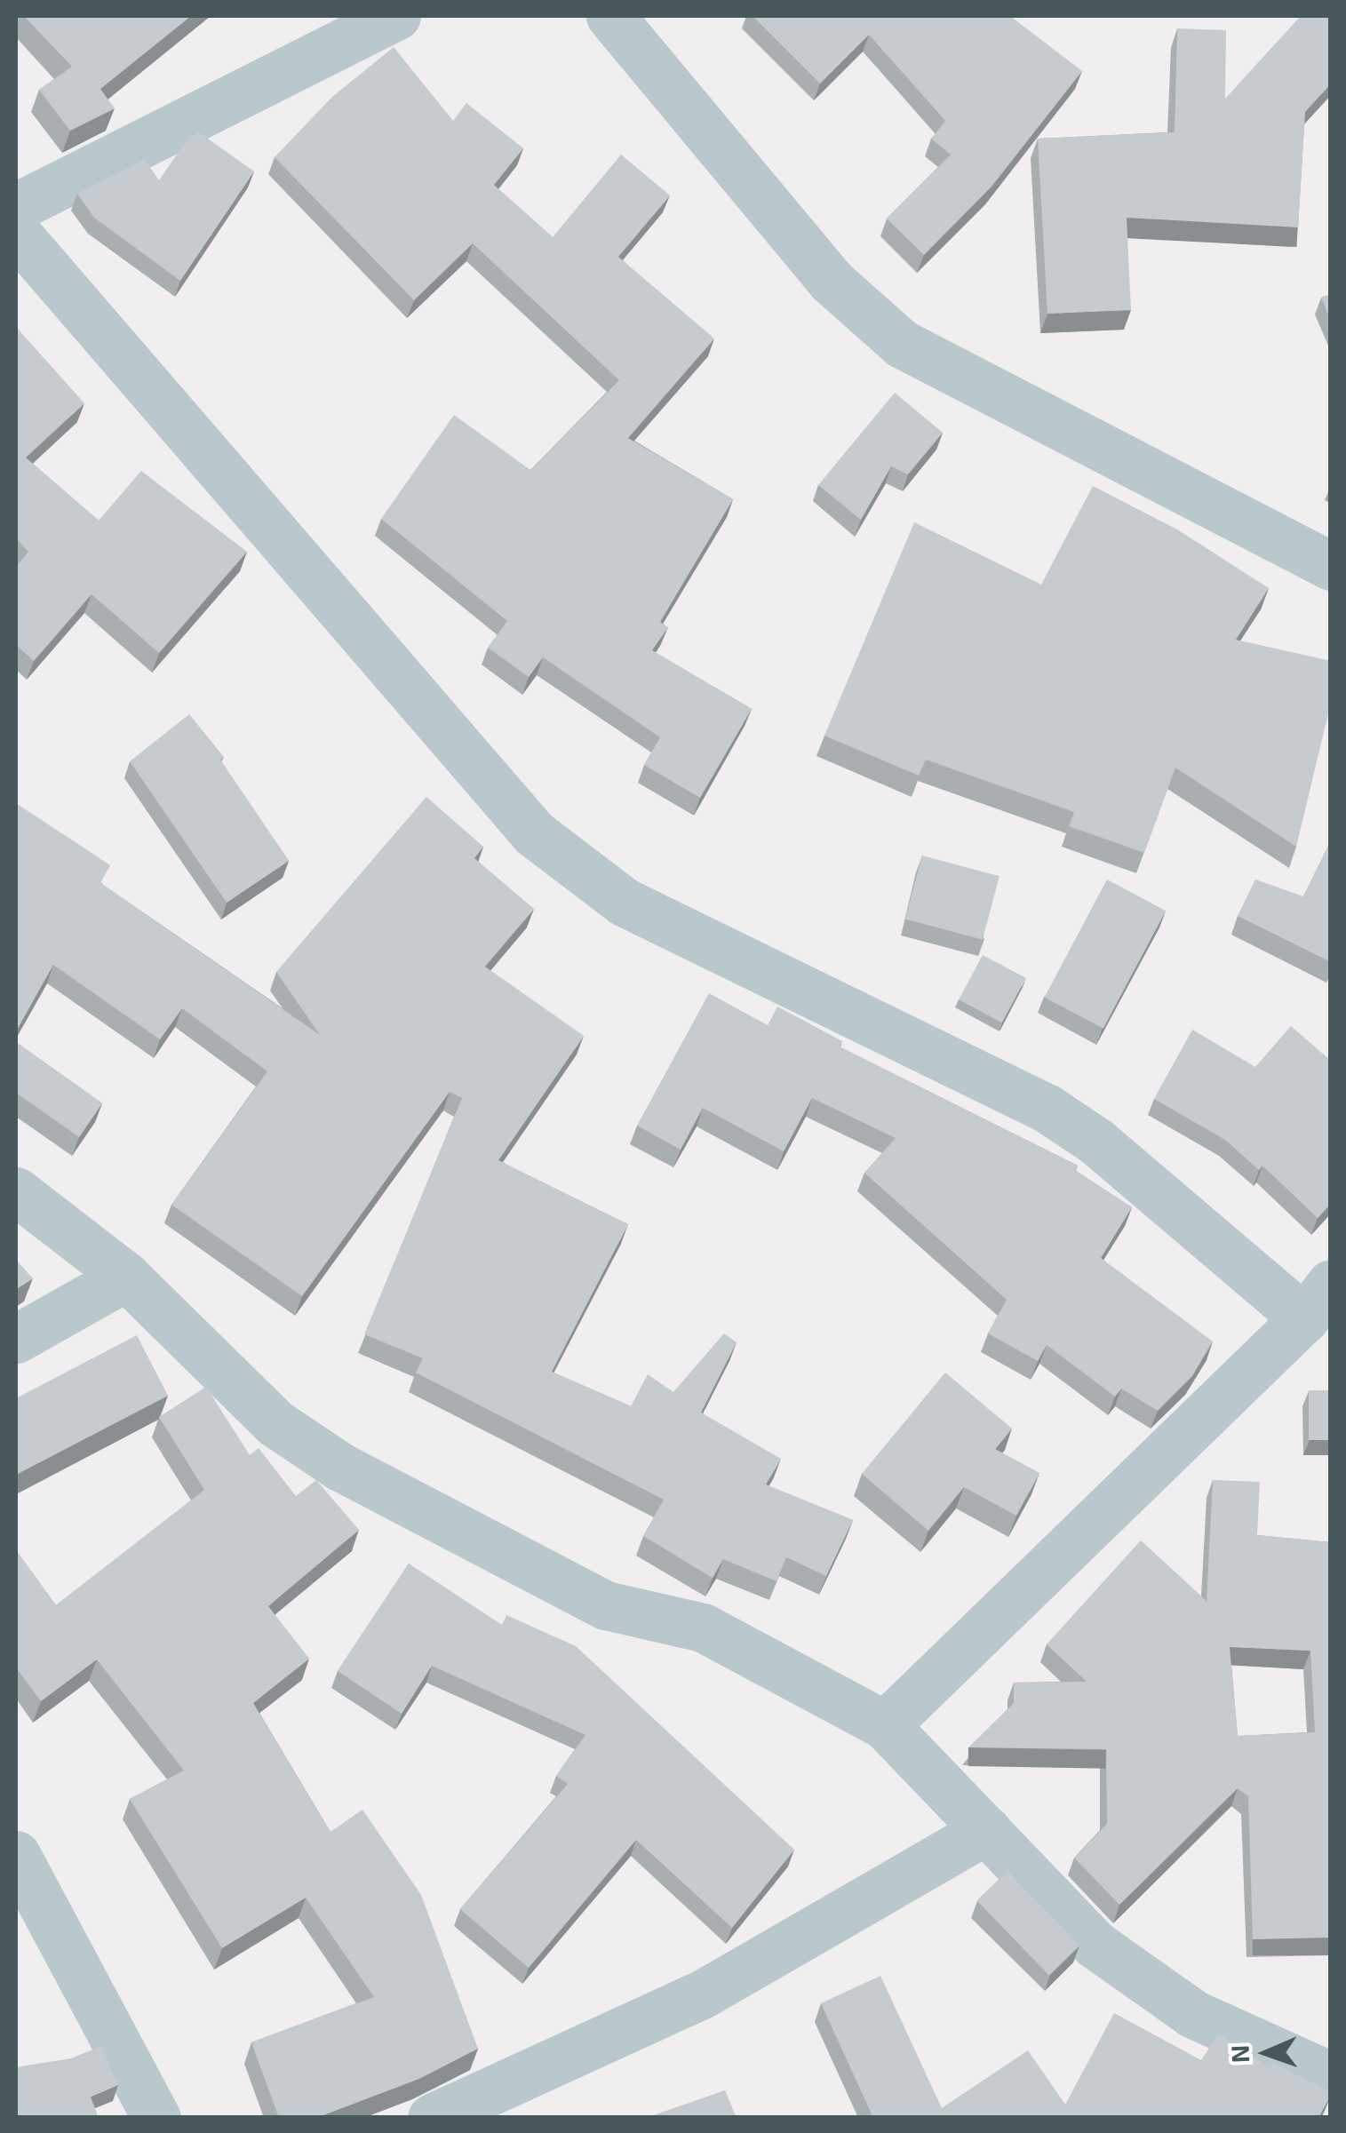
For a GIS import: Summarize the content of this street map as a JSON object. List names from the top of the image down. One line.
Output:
{"north":"left"}
